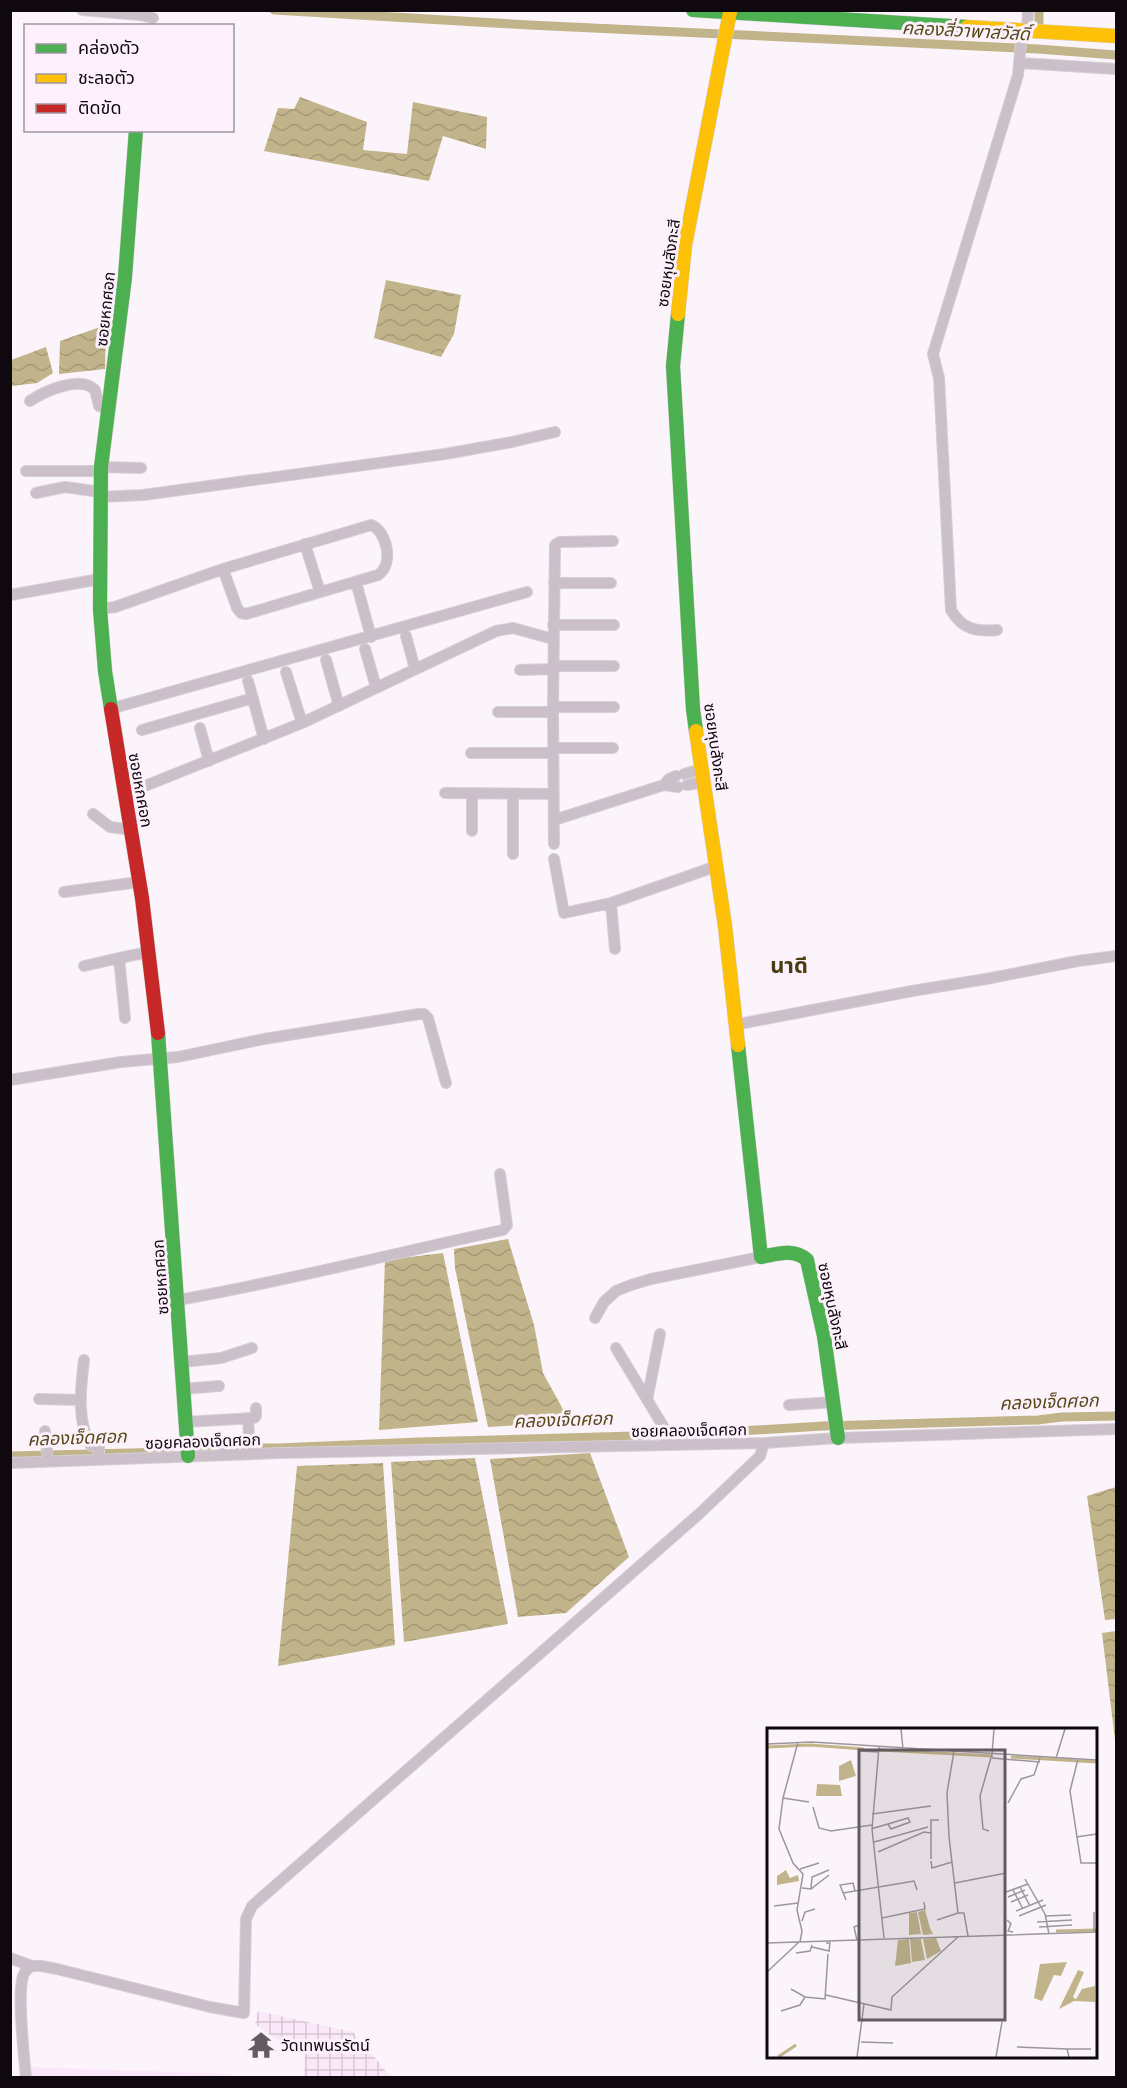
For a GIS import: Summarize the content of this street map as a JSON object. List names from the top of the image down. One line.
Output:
{"streets":{"street":["ซอยหุบสังกะสี","ซอยหกศอก","ซอยคลองเจ็ดศอก"]},"crossings":[["ซอยหุบสังกะสี","ซอยคลองเจ็ดศอก"],["ซอยหกศอก","ซอยคลองเจ็ดศอก"]],"districts":["นาดี"],"water":["คลองสี่วาพาสวัสดิ์","คลองเจ็ดศอก"],"places":{"temple":["วัดเทพนรรัตน์"]},"legend":["คล่องตัว","ชะลอตัว","ติดขัด"]}
